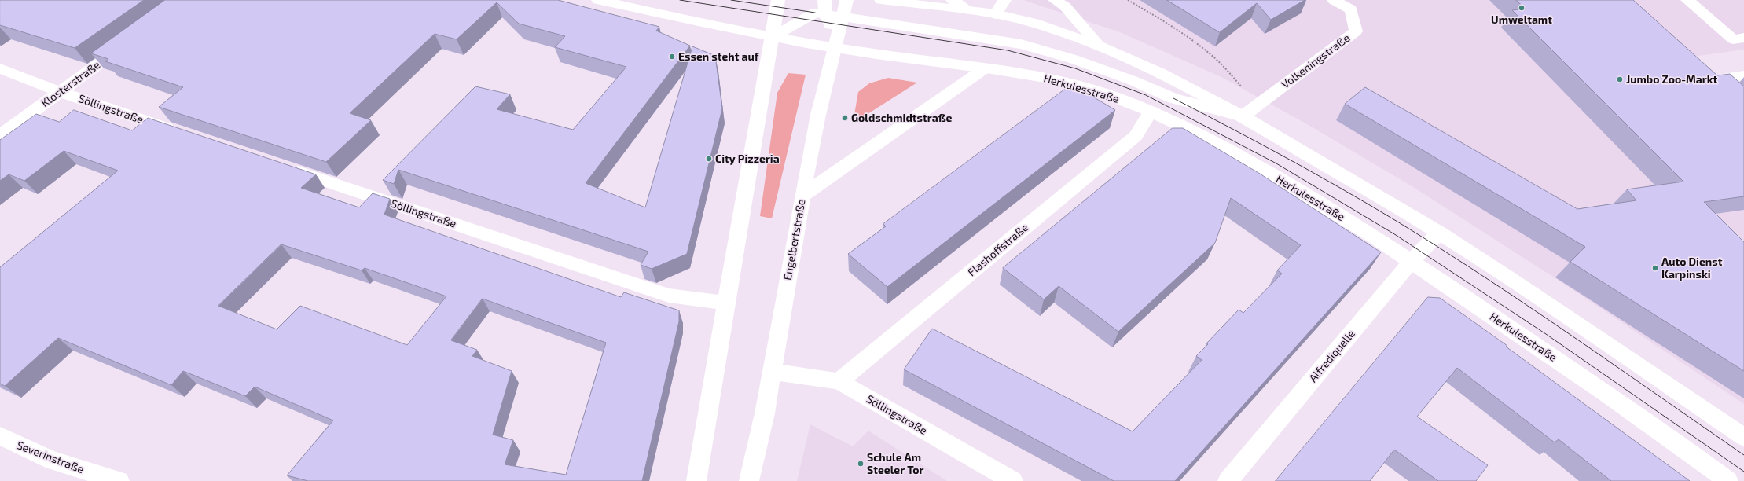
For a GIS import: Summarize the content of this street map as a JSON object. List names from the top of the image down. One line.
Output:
{"streets":{"street":["Volkeningstraße","Klosterstraße","Herkulesstraße","Söllingstraße","Engelbertstraße","Flashoffstraße","Alfrediquelle","Severinstraße"]},"crossings":[["Klosterstraße","Söllingstraße"],["Herkulesstraße","Engelbertstraße"],["Herkulesstraße","Flashoffstraße"],["Herkulesstraße","Alfrediquelle"],["Söllingstraße","Engelbertstraße"],["Söllingstraße","Flashoffstraße"]],"places":["Umweltamt","Essen steht auf","Jumbo Zoo-Markt","Goldschmidtstraße","City Pizzeria","Auto Dienst Karpinski","Schule Am Steeler Tor"]}
